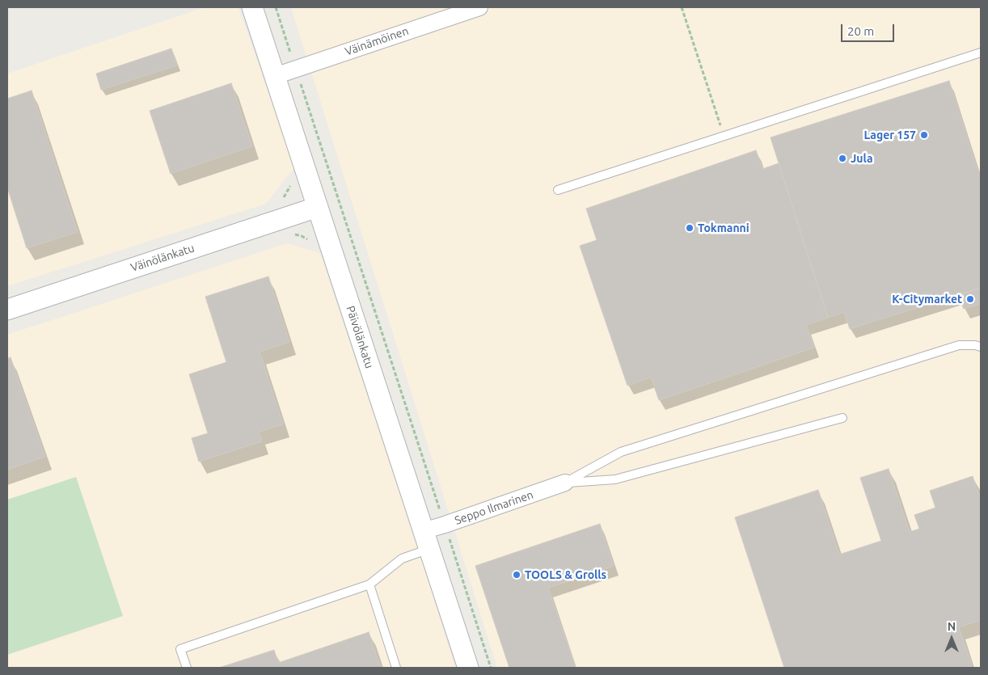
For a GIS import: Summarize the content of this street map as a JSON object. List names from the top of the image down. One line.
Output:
{"streets":{"street":["Väinämöinen","Väinölänkatu","Päivölänkatu","Seppo Ilmarinen"]},"crossings":[["Väinämöinen","Päivölänkatu"],["Väinölänkatu","Päivölänkatu"],["Päivölänkatu","Seppo Ilmarinen"]],"places":["Lager 157","Jula","Tokmanni","K-Citymarket","TOOLS & Grolls"],"scale_bar":"20 m","north":"top"}
